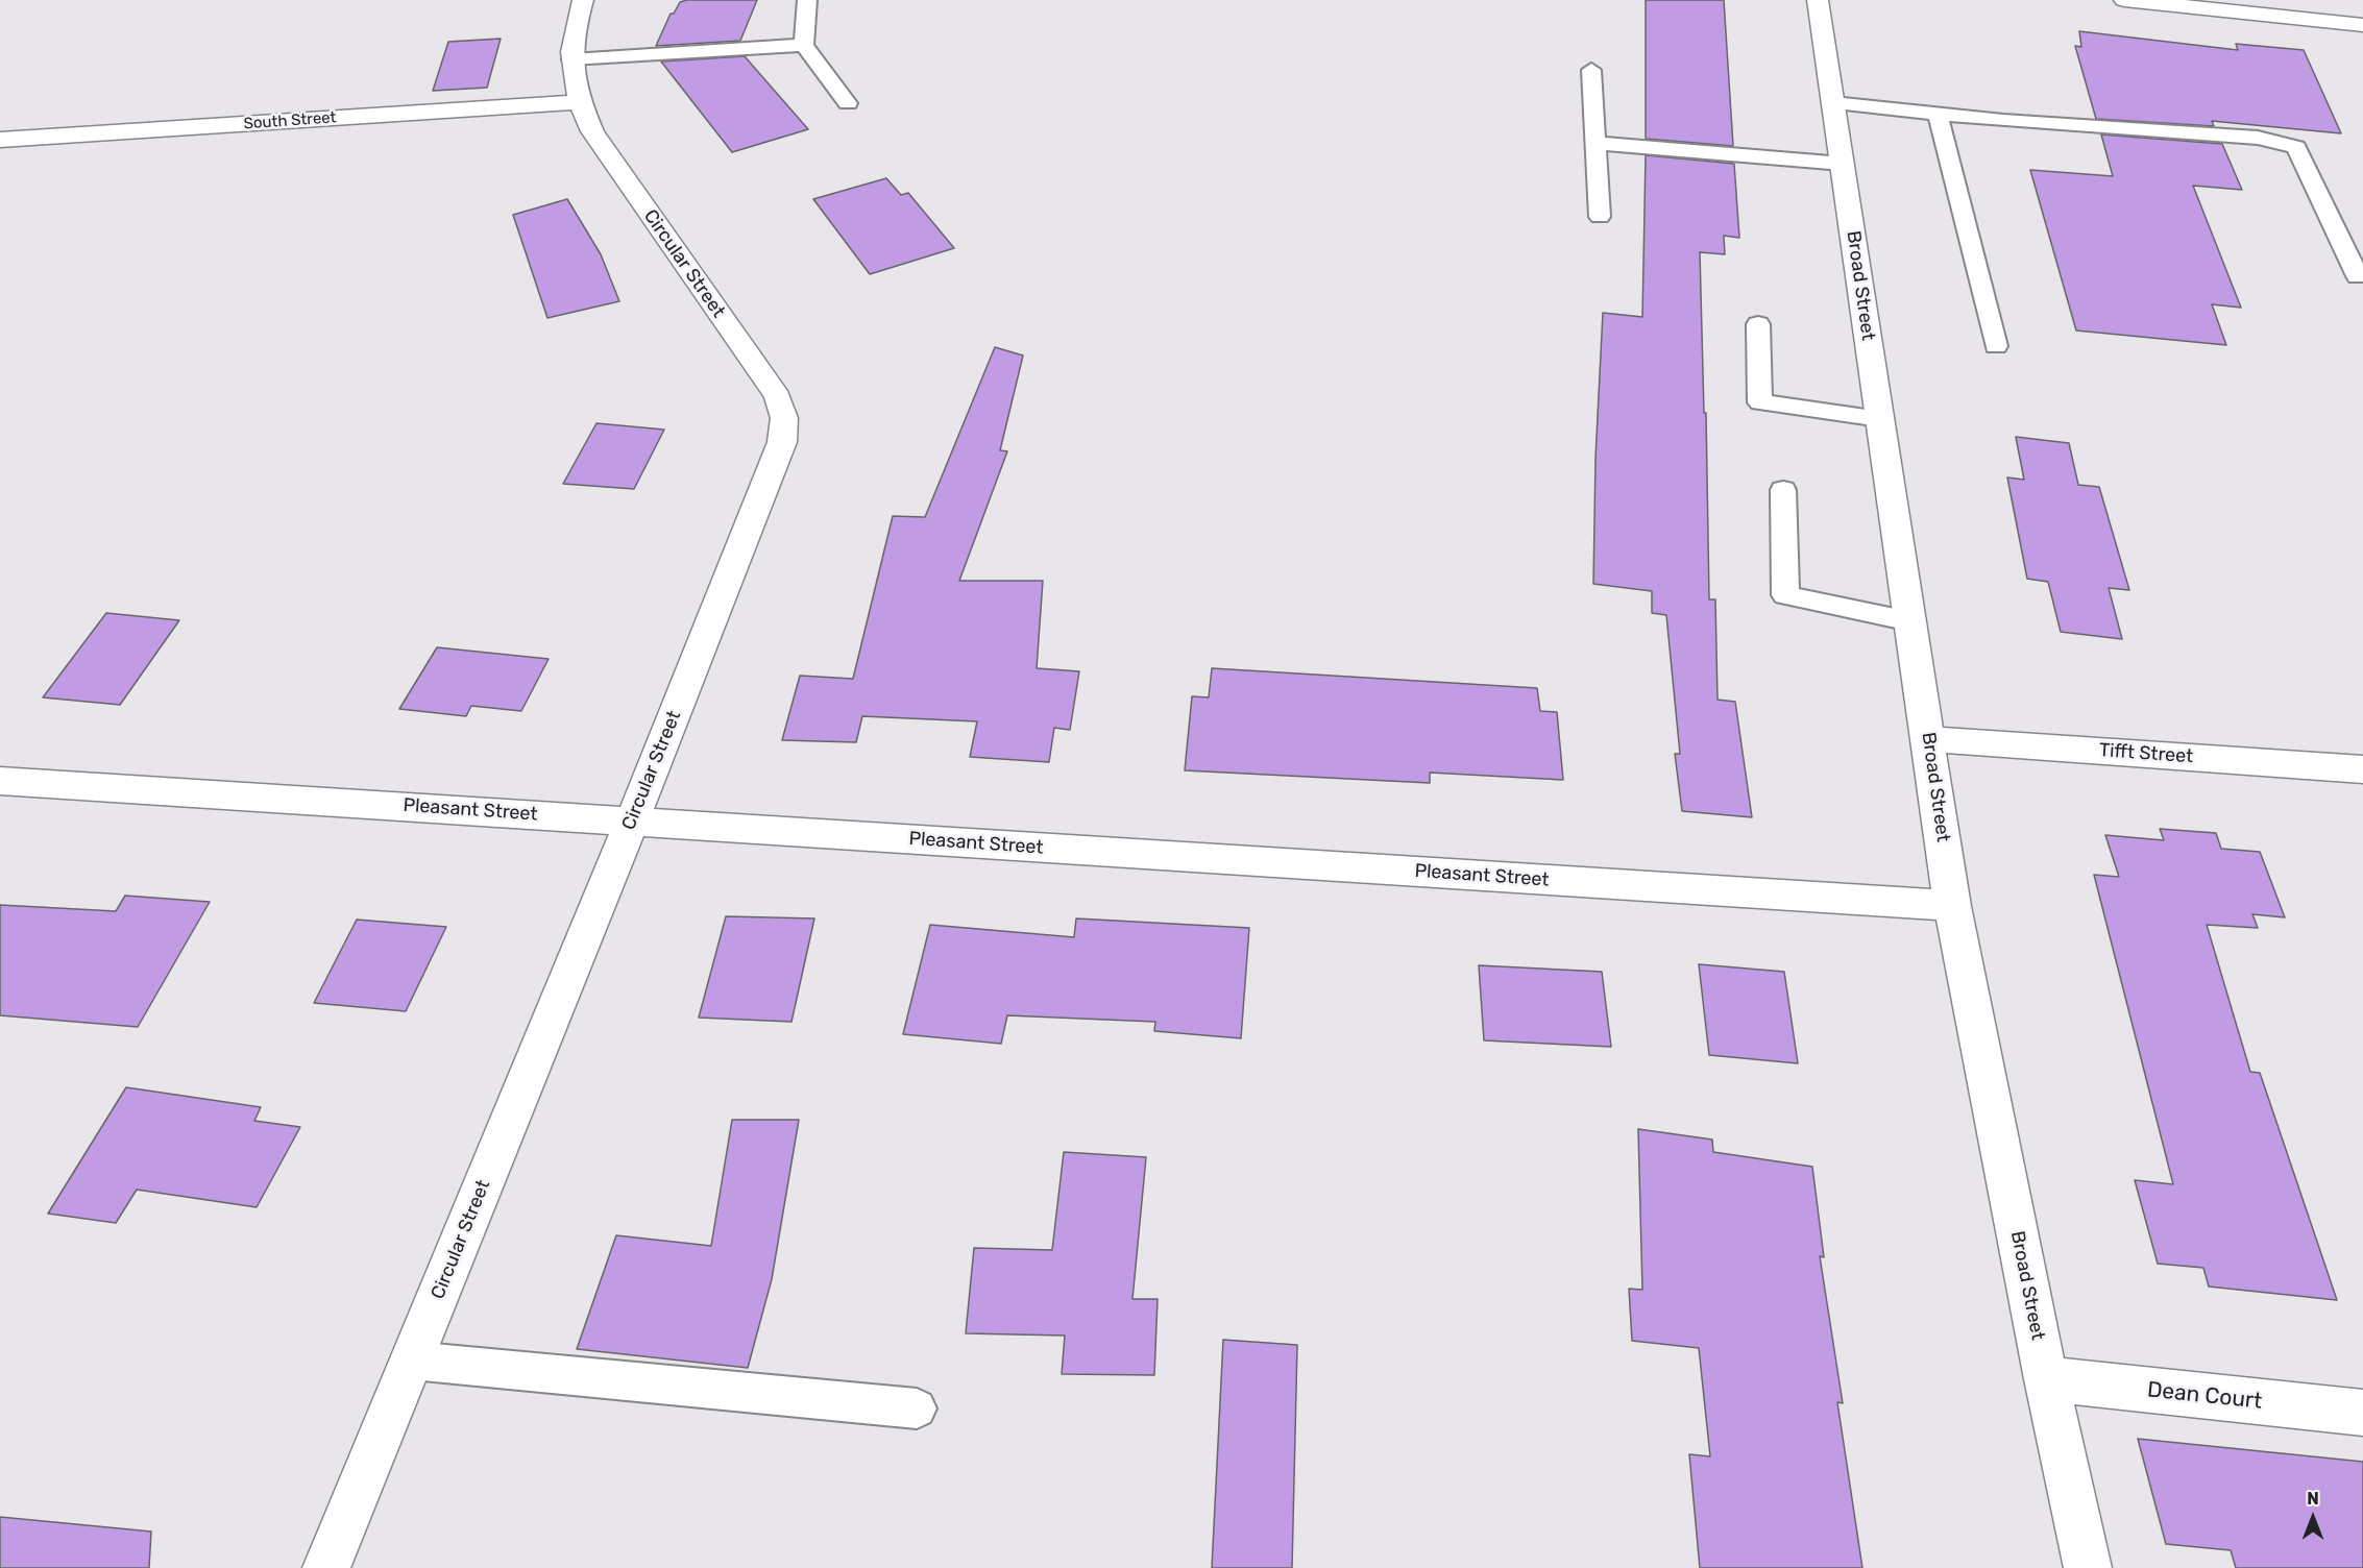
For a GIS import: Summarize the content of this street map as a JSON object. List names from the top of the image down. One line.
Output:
{"streets":{"street":["South Street","Circular Street","Broad Street","Tifft Street","Pleasant Street","Dean Court"]},"crossings":[["South Street","Circular Street"],["Circular Street","Pleasant Street"],["Broad Street","Tifft Street"],["Broad Street","Pleasant Street"],["Broad Street","Dean Court"]],"north":"top"}
